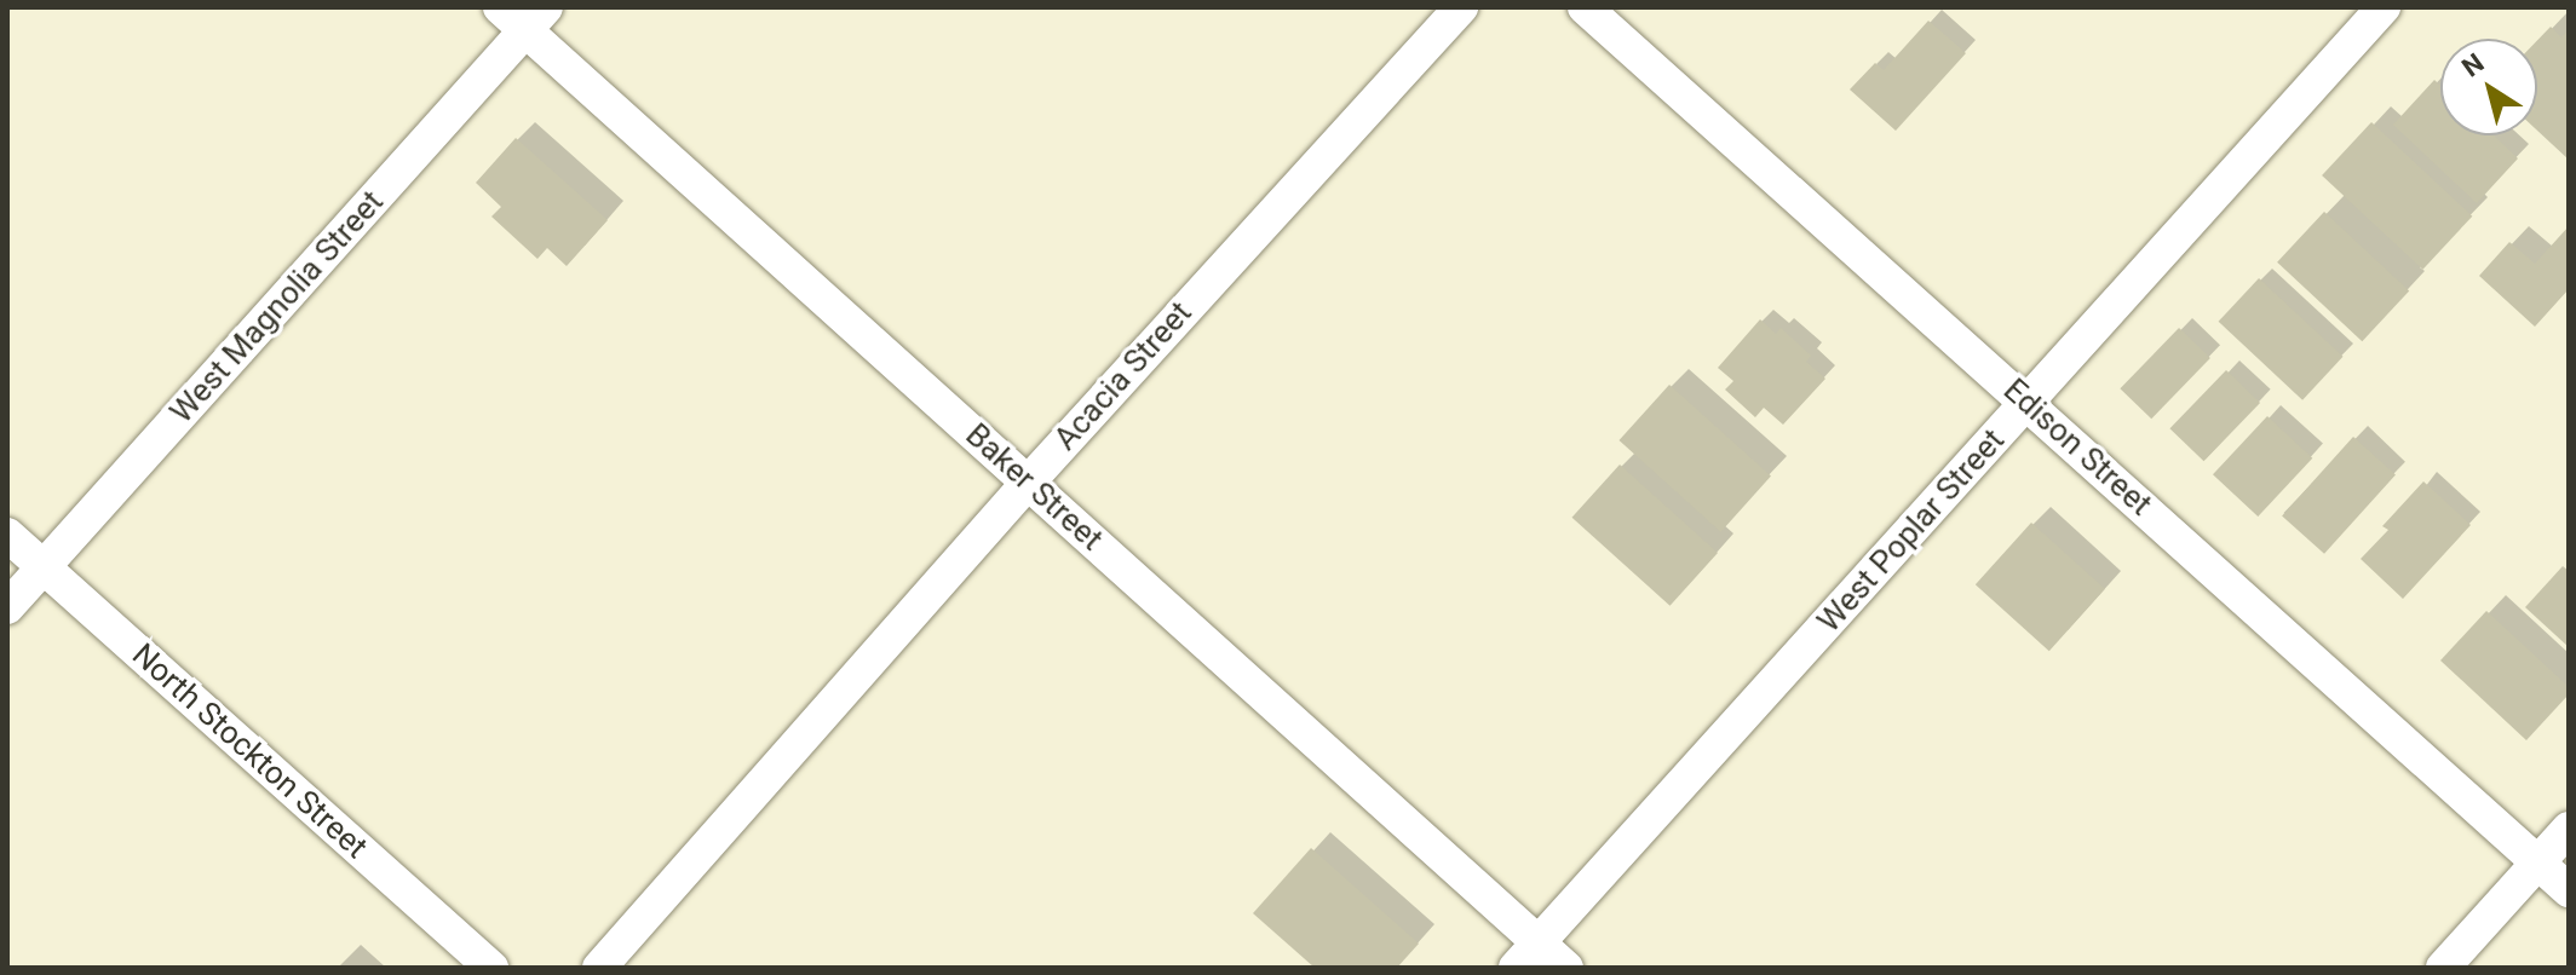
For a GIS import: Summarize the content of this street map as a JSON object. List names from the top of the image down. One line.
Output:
{"streets":{"street":["West Magnolia Street","Acacia Street","Edison Street","Baker Street","West Poplar Street","North Stockton Street"]},"crossings":[["West Magnolia Street","Baker Street"],["West Magnolia Street","North Stockton Street"],["Acacia Street","Baker Street"],["Edison Street","West Poplar Street"],["Baker Street","West Poplar Street"]],"north":"top left"}
